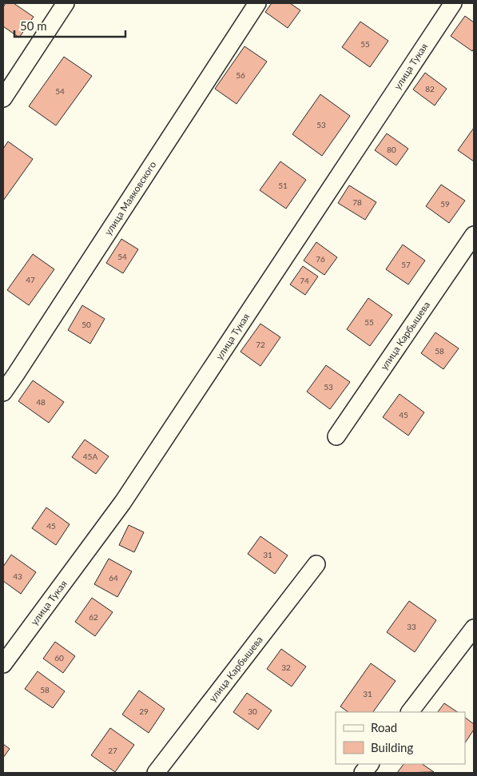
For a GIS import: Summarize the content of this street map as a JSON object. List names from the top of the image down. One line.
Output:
{"streets":{"street":["улица Тукая","улица Маяковского","улица Карбышева"]},"house_numbers":["55","56","82","54","53","80","51","78","59","54","76","57","47","74","55","50","72","58","53","48","45","45А","45","31","43","64","62","33","60","32","58","31","29","30","27"],"legend":["Road","Building"],"scale_bar":"50 m"}
